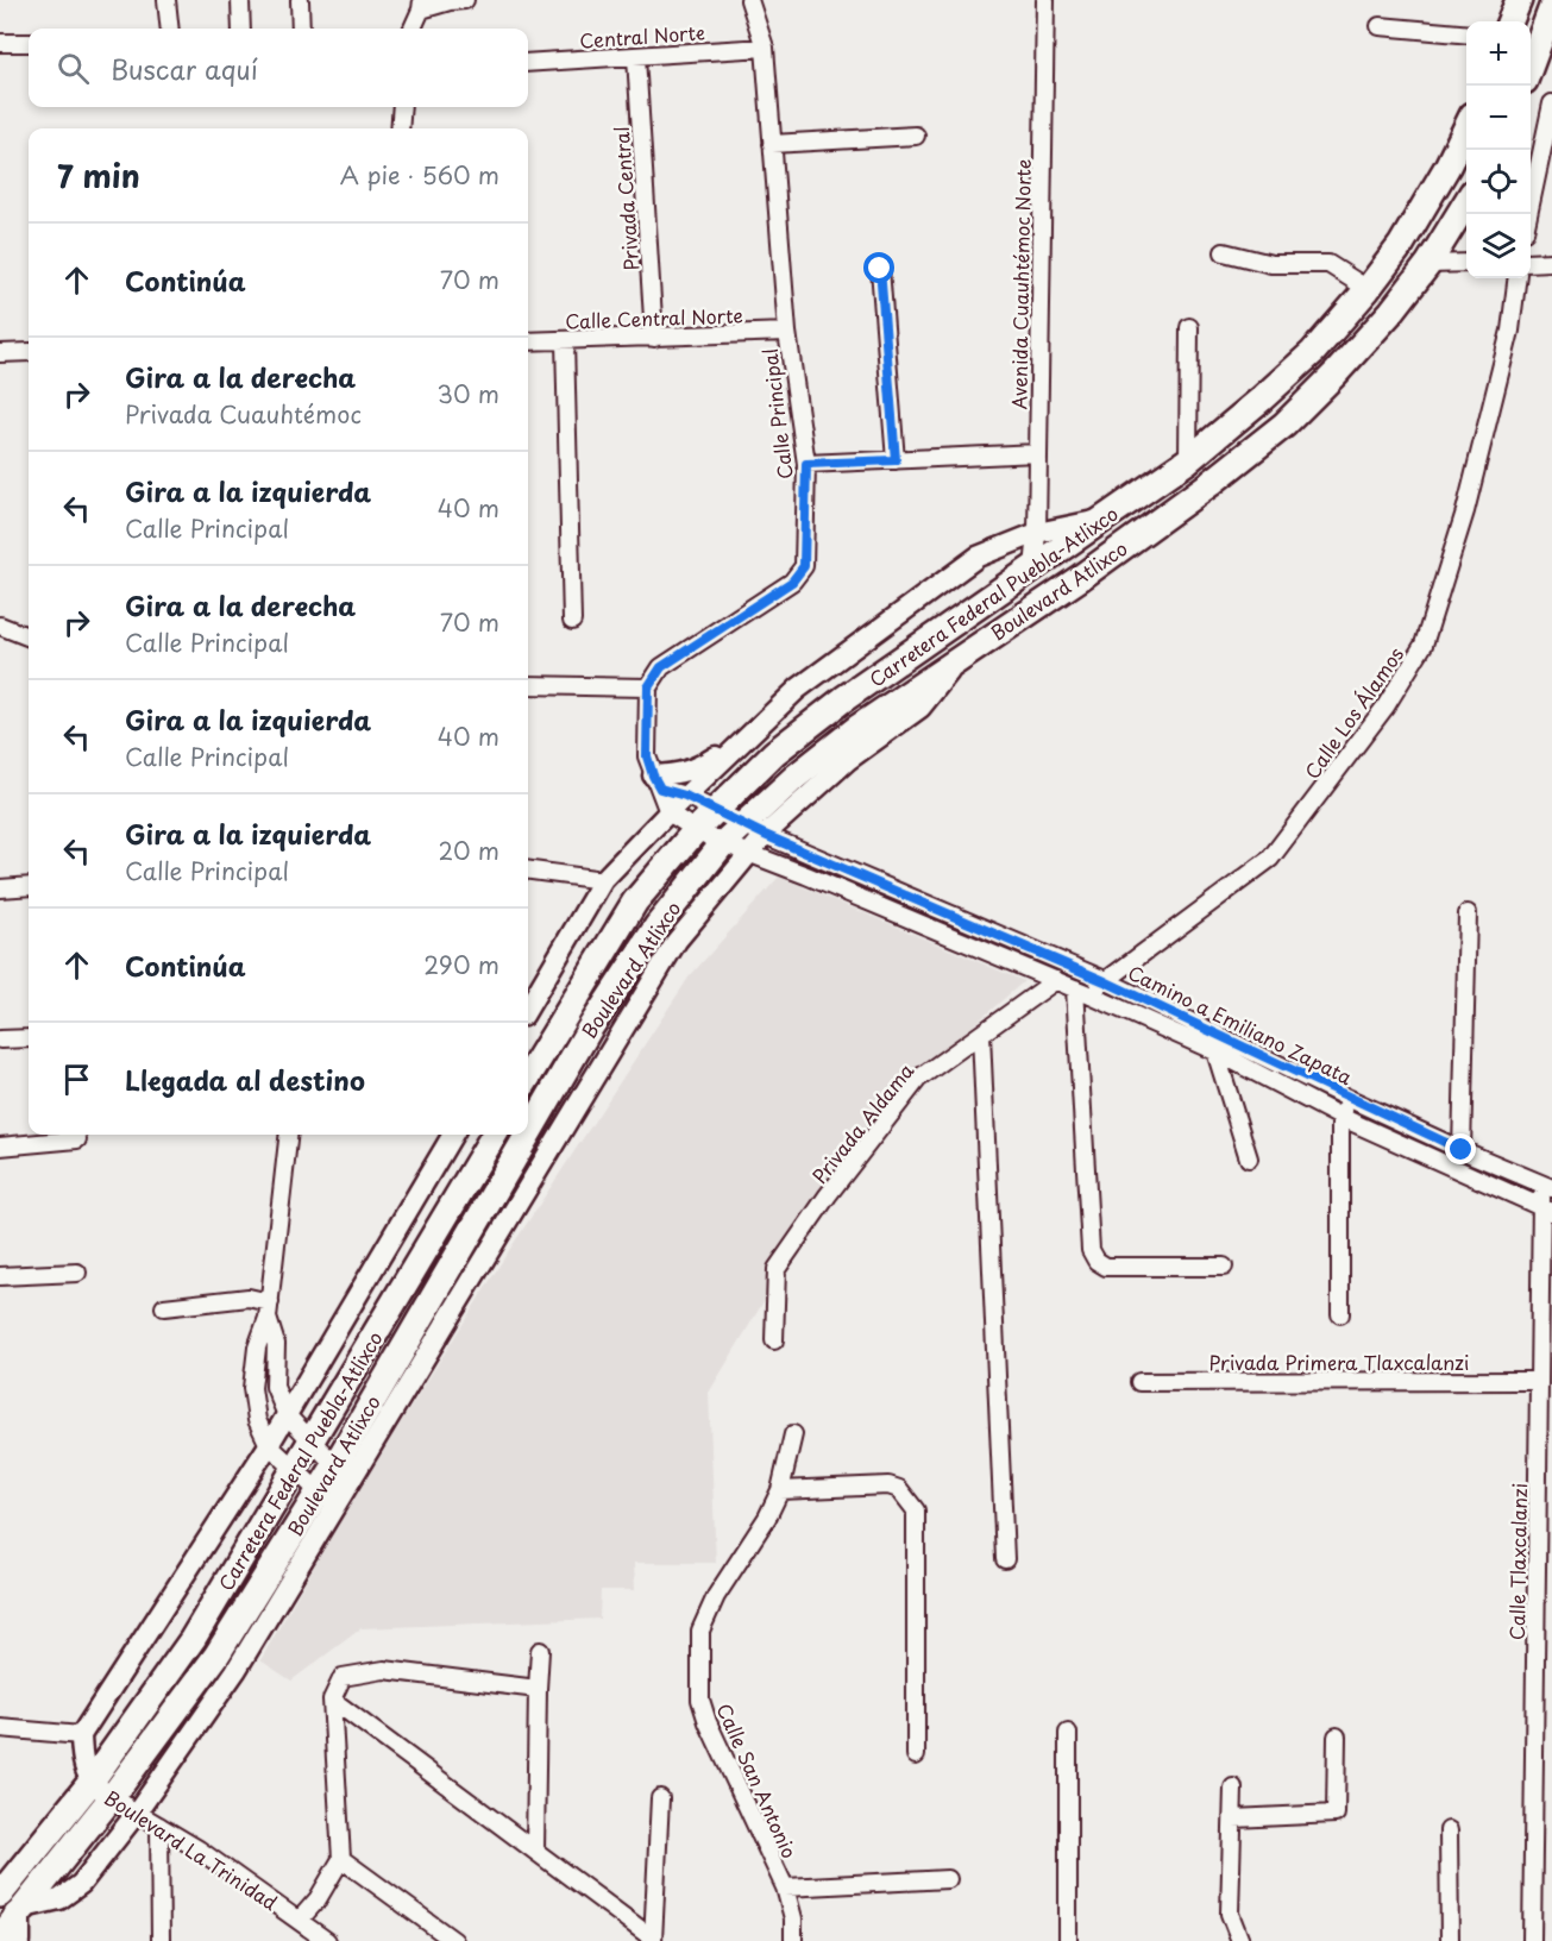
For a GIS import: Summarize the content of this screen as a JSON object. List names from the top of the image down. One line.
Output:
{"streets":{"main road":["Boulevard Atlixco","Carretera Federal Puebla-Atlixco"],"street":["Central Norte","Privada Central","Avenida Cuauhtémoc Norte","Calle Central Norte","Calle Principal","Calle Los Álamos","Camino a Emiliano Zapata","Privada Aldama","Privada Primera Tlaxcalanzi","Calle Tlaxcalanzi","Calle San Antonio","Boulevard La Trinidad"]},"crossings":[["Central Norte","Privada Central"],["Central Norte","Calle Principal"],["Privada Central","Calle Central Norte"],["Avenida Cuauhtémoc Norte","Carretera Federal Puebla-Atlixco"],["Calle Central Norte","Calle Principal"],["Boulevard Atlixco","Carretera Federal Puebla-Atlixco"],["Boulevard Atlixco","Camino a Emiliano Zapata"],["Boulevard Atlixco","Boulevard La Trinidad"],["Carretera Federal Puebla-Atlixco","Camino a Emiliano Zapata"],["Carretera Federal Puebla-Atlixco","Boulevard La Trinidad"],["Calle Los Álamos","Camino a Emiliano Zapata"],["Camino a Emiliano Zapata","Privada Aldama"],["Camino a Emiliano Zapata","Calle Tlaxcalanzi"],["Privada Primera Tlaxcalanzi","Calle Tlaxcalanzi"]],"page":{"map_buttons":["+","−"],"search":"Buscar aquí","heading":["7 min","A pie · 560 m"],"list":[["Continúa","70 m"],["Gira a la derecha","Privada Cuauhtémoc","30 m"],["Gira a la izquierda","Calle Principal","40 m"],["Gira a la derecha","Calle Principal","70 m"],["Gira a la izquierda","Calle Principal","40 m"],["Gira a la izquierda","Calle Principal","20 m"],["Continúa","290 m"],"Llegada al destino"]}}
